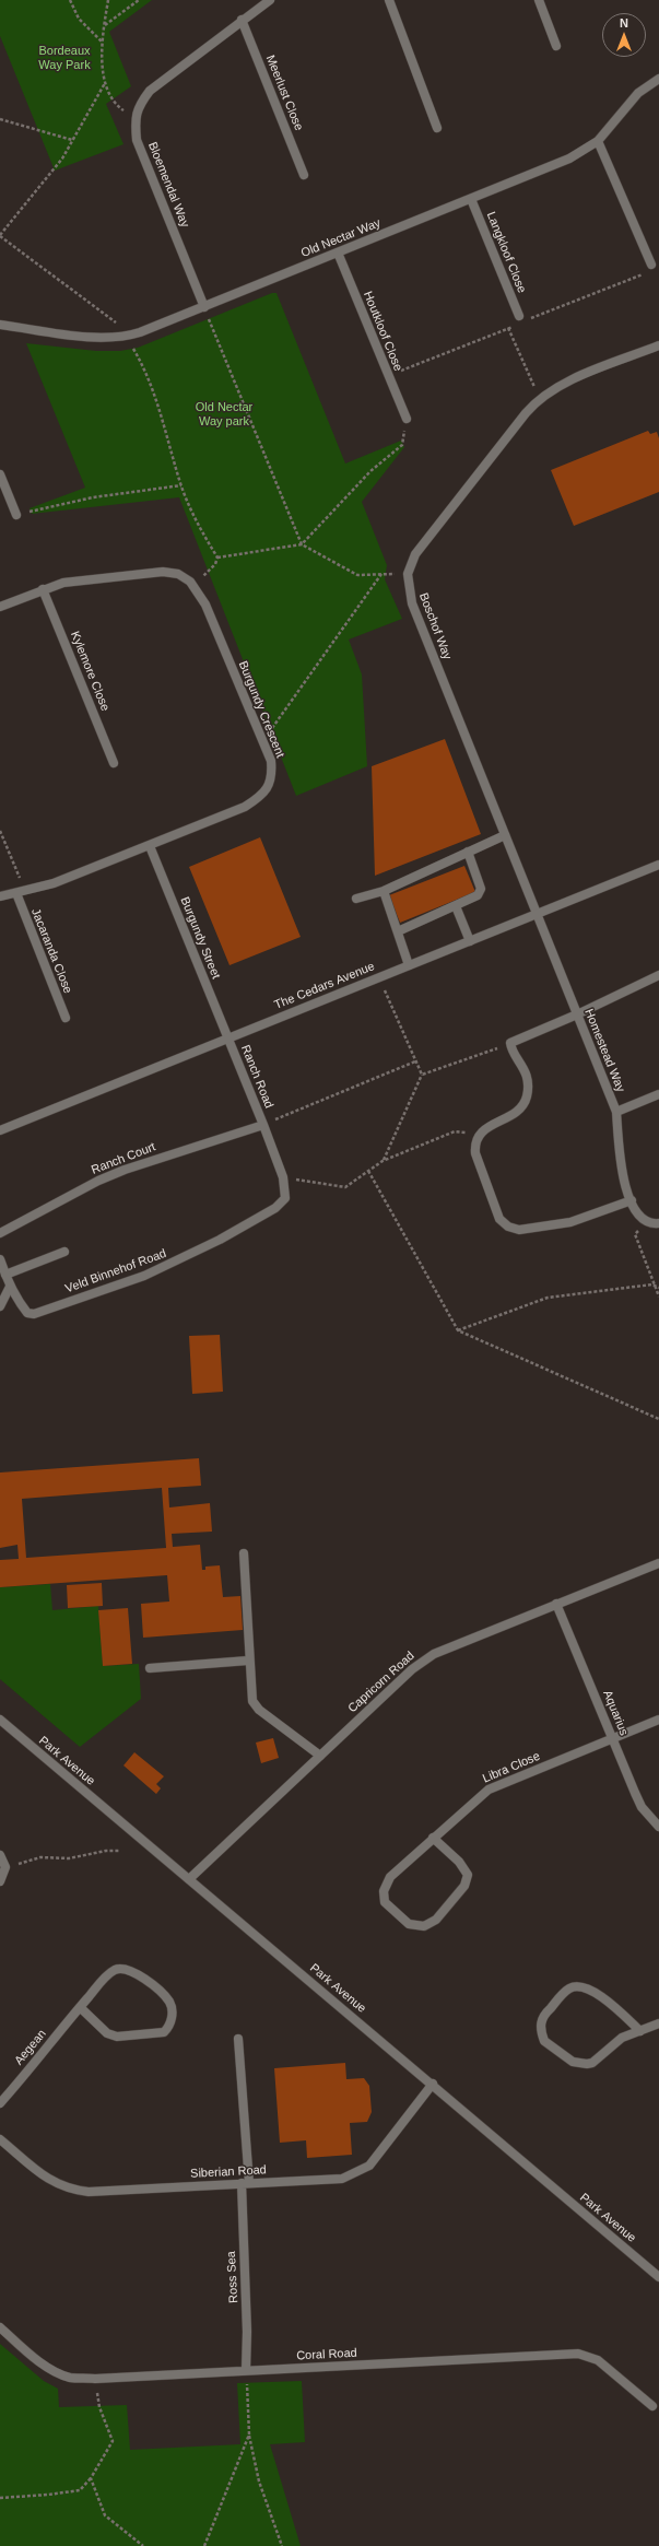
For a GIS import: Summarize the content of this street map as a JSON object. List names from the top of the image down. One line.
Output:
{"streets":{"street":["Meerlust Close","Bloemendal Way","Old Nectar Way","Langkloof Close","Houtkloof Close","Boschof Way","Kylemore Close","Burgundy Crescent","Burgundy Street","Jacaranda Close","The Cedars Avenue","Homestead Way","Ranch Road","Ranch Court","Veld Binnehof Road","Capricorn Road","Aquarius","Park Avenue","Libra Close","Aegean","Siberian Road","Ross Sea","Coral Road"]},"crossings":[["Bloemendal Way","Old Nectar Way"],["Old Nectar Way","Langkloof Close"],["Old Nectar Way","Houtkloof Close"],["Boschof Way","The Cedars Avenue"],["Boschof Way","Homestead Way"],["Kylemore Close","Burgundy Crescent"],["Burgundy Crescent","Burgundy Street"],["Burgundy Crescent","Jacaranda Close"],["Burgundy Street","The Cedars Avenue"],["Burgundy Street","Ranch Road"],["The Cedars Avenue","Homestead Way"],["The Cedars Avenue","Ranch Road"],["Ranch Road","Ranch Court"],["Ranch Road","Veld Binnehof Road"],["Capricorn Road","Aquarius"],["Capricorn Road","Park Avenue"],["Aquarius","Libra Close"],["Park Avenue","Siberian Road"],["Siberian Road","Ross Sea"],["Ross Sea","Coral Road"]],"parks":["Bordeaux Way Park","Old Nectar Way park"],"north":"top"}
